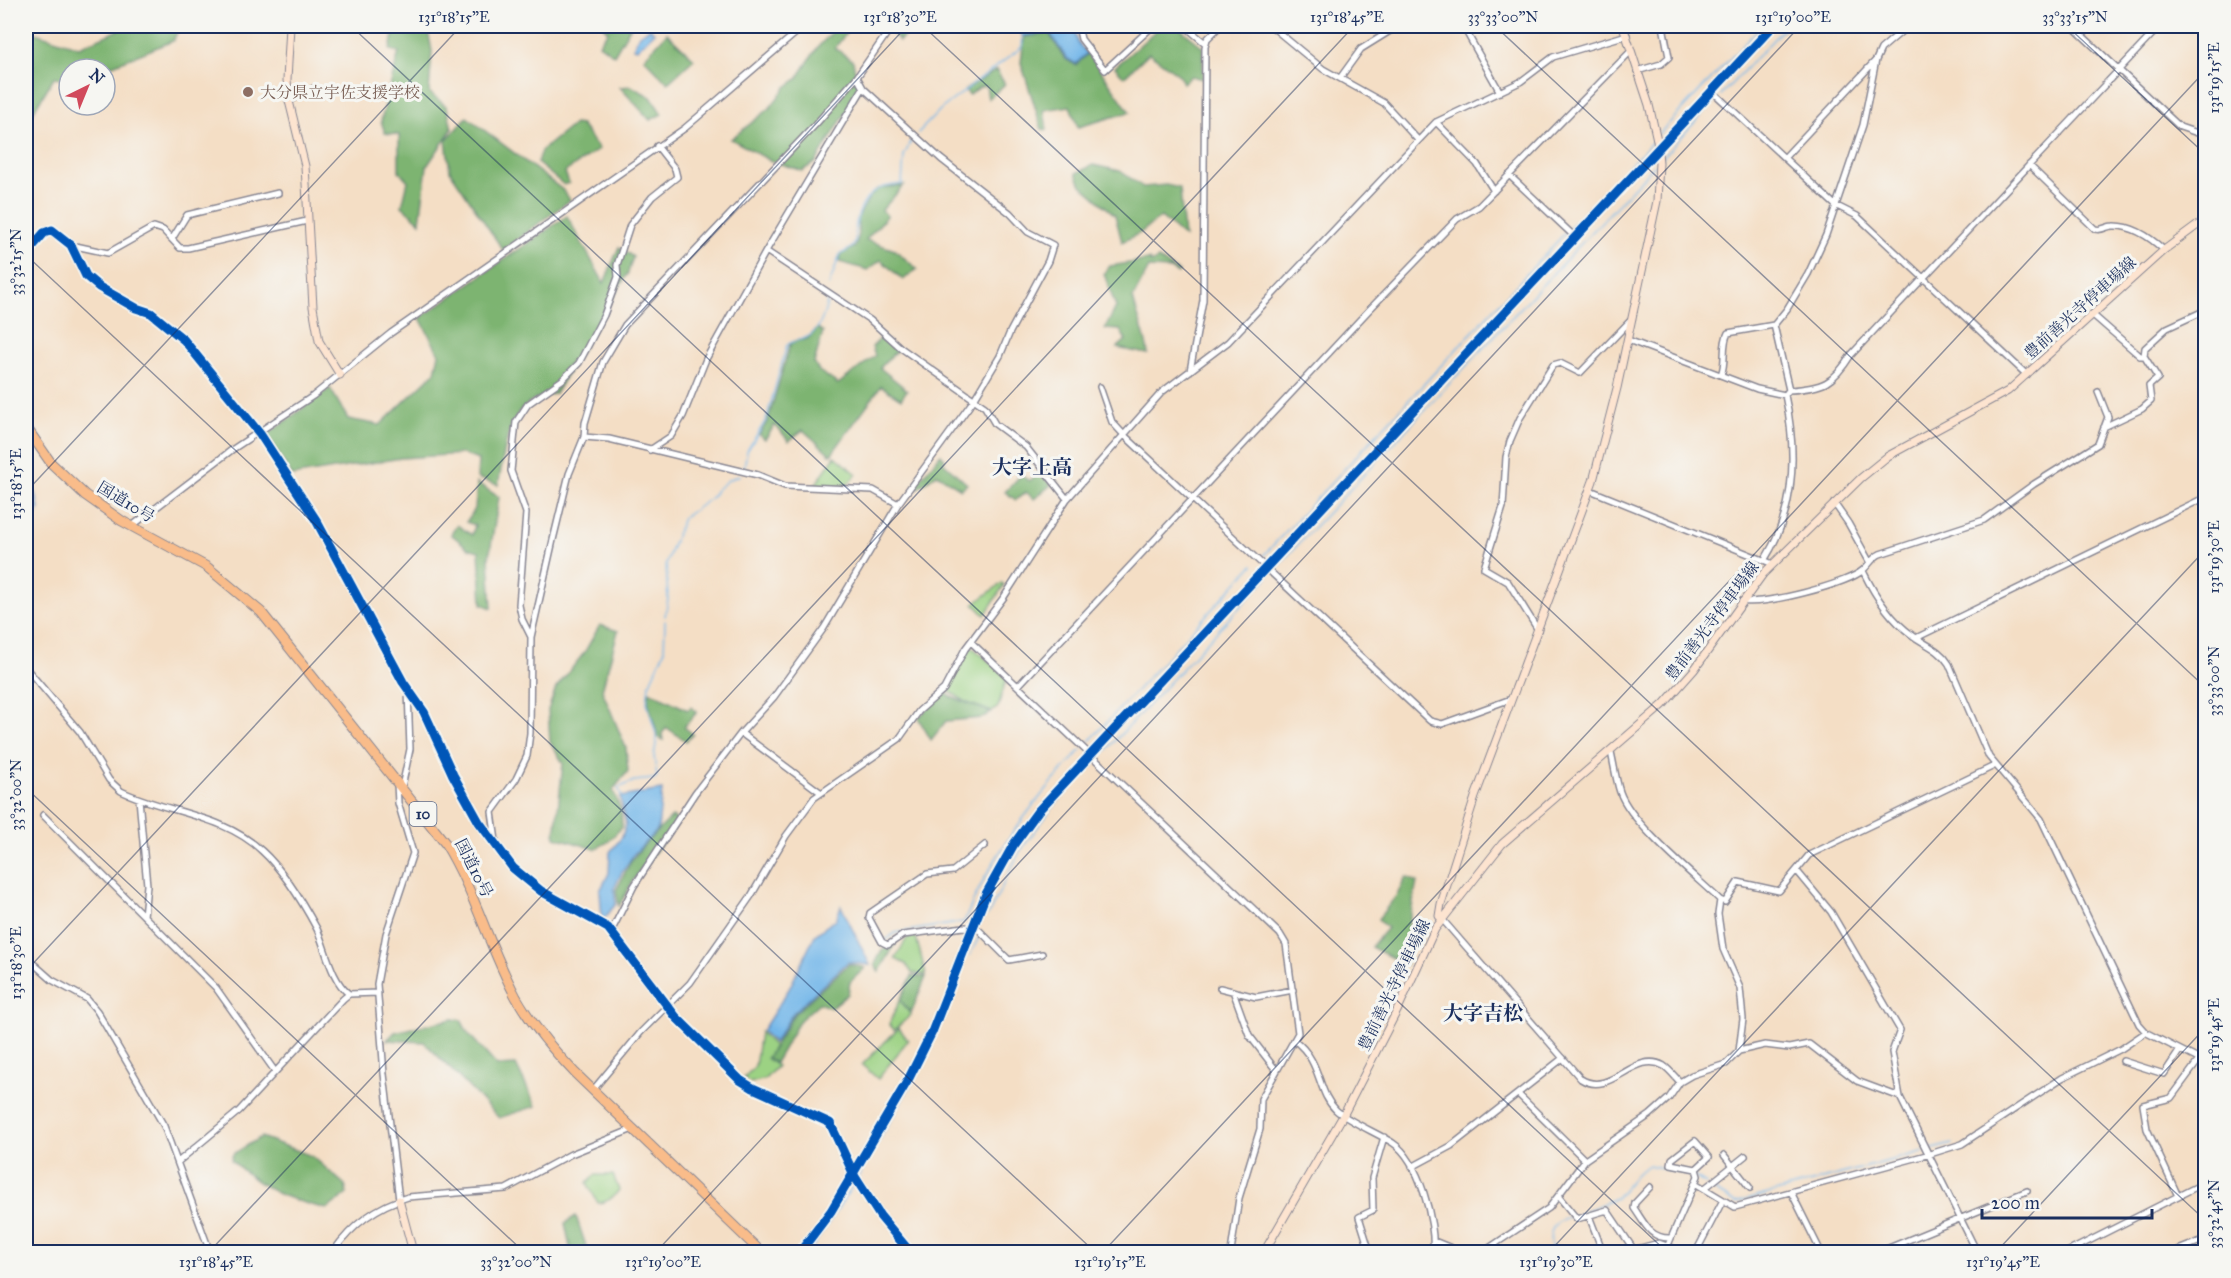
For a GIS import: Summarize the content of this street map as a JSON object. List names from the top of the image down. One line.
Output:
{"streets":{"highway":["国道10号","10"],"street":["豊前善光寺停車場線"]},"districts":["大字上高","大字吉松"],"places":["大分県立宇佐支援学校"],"scale_bar":"200 m","north":"top right","coordinates":["131°18'15\"E","131°18'30\"E","131°18'45\"E","33°33'00\"N","131°19'00\"E","33°33'15\"N","131°19'15\"E","33°32'15\"N","131°19'30\"E","33°32'00\"N","131°19'45\"E","33°32'45\"N"]}
